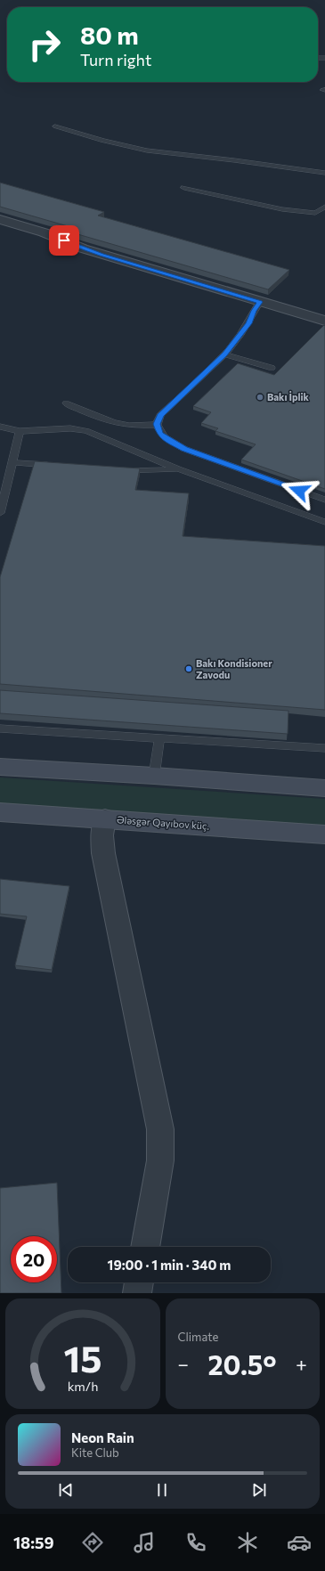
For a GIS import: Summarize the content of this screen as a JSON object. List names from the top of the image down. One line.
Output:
{"streets":{"main road":["Ələsgər Qayıbov küç."]},"places":["Bakı İplik","Bakı Kondisioner Zavodu"],"page":{"turn":["80 m","Turn right"],"limit":"20","trip":"19:00 · 1 min · 340 m","tile":"Climate","heat":["−","20.5°","+"],"song":["Neon Rain","Kite Club"],"tabs":"18:59","gauge":["15","km/h"]}}
